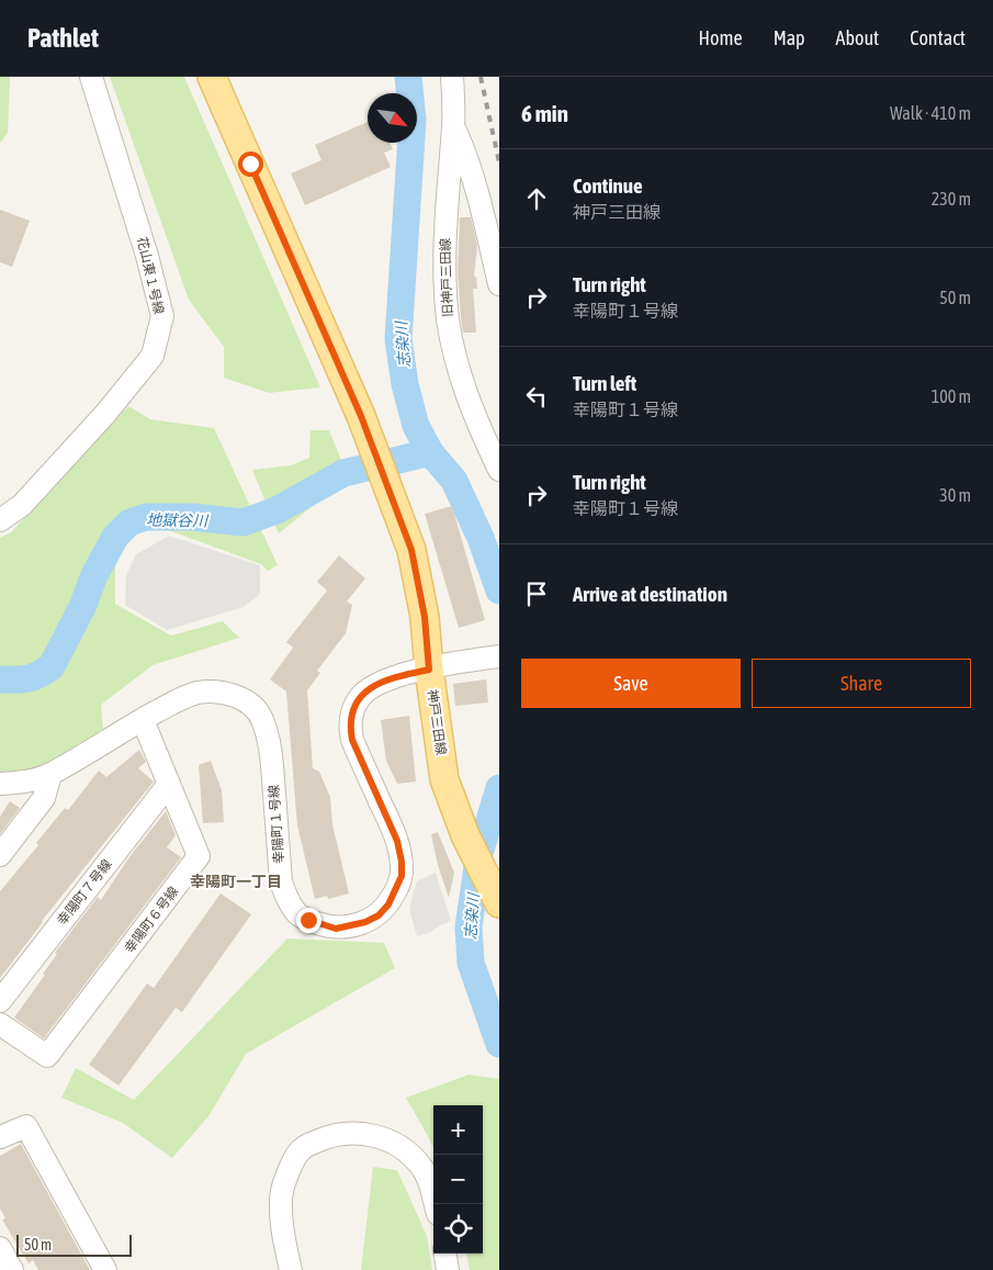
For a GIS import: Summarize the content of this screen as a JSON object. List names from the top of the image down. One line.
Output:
{"streets":{"main road":["神戸三田線"],"street":["花山東１号線","旧神戸三田線","幸陽町１号線","幸陽町７号線","幸陽町６号線"]},"crossings":[["神戸三田線","幸陽町１号線"],["幸陽町１号線","幸陽町６号線"],["幸陽町７号線","幸陽町６号線"]],"districts":["幸陽町一丁目"],"water":["志染川","地獄谷川"],"scale_bar":"50 m","north":"bottom right","page":{"header":"Pathlet","nav":["Home","Map","About","Contact"],"heading":["6 min","Walk · 410 m"],"list":[["Continue","神戸三田線","230 m"],["Turn right","幸陽町１号線","50 m"],["Turn left","幸陽町１号線","100 m"],["Turn right","幸陽町１号線","30 m"],"Arrive at destination"],"buttons":["Save","Share"],"map_buttons":["+","−"],"scale":"50 m"}}
